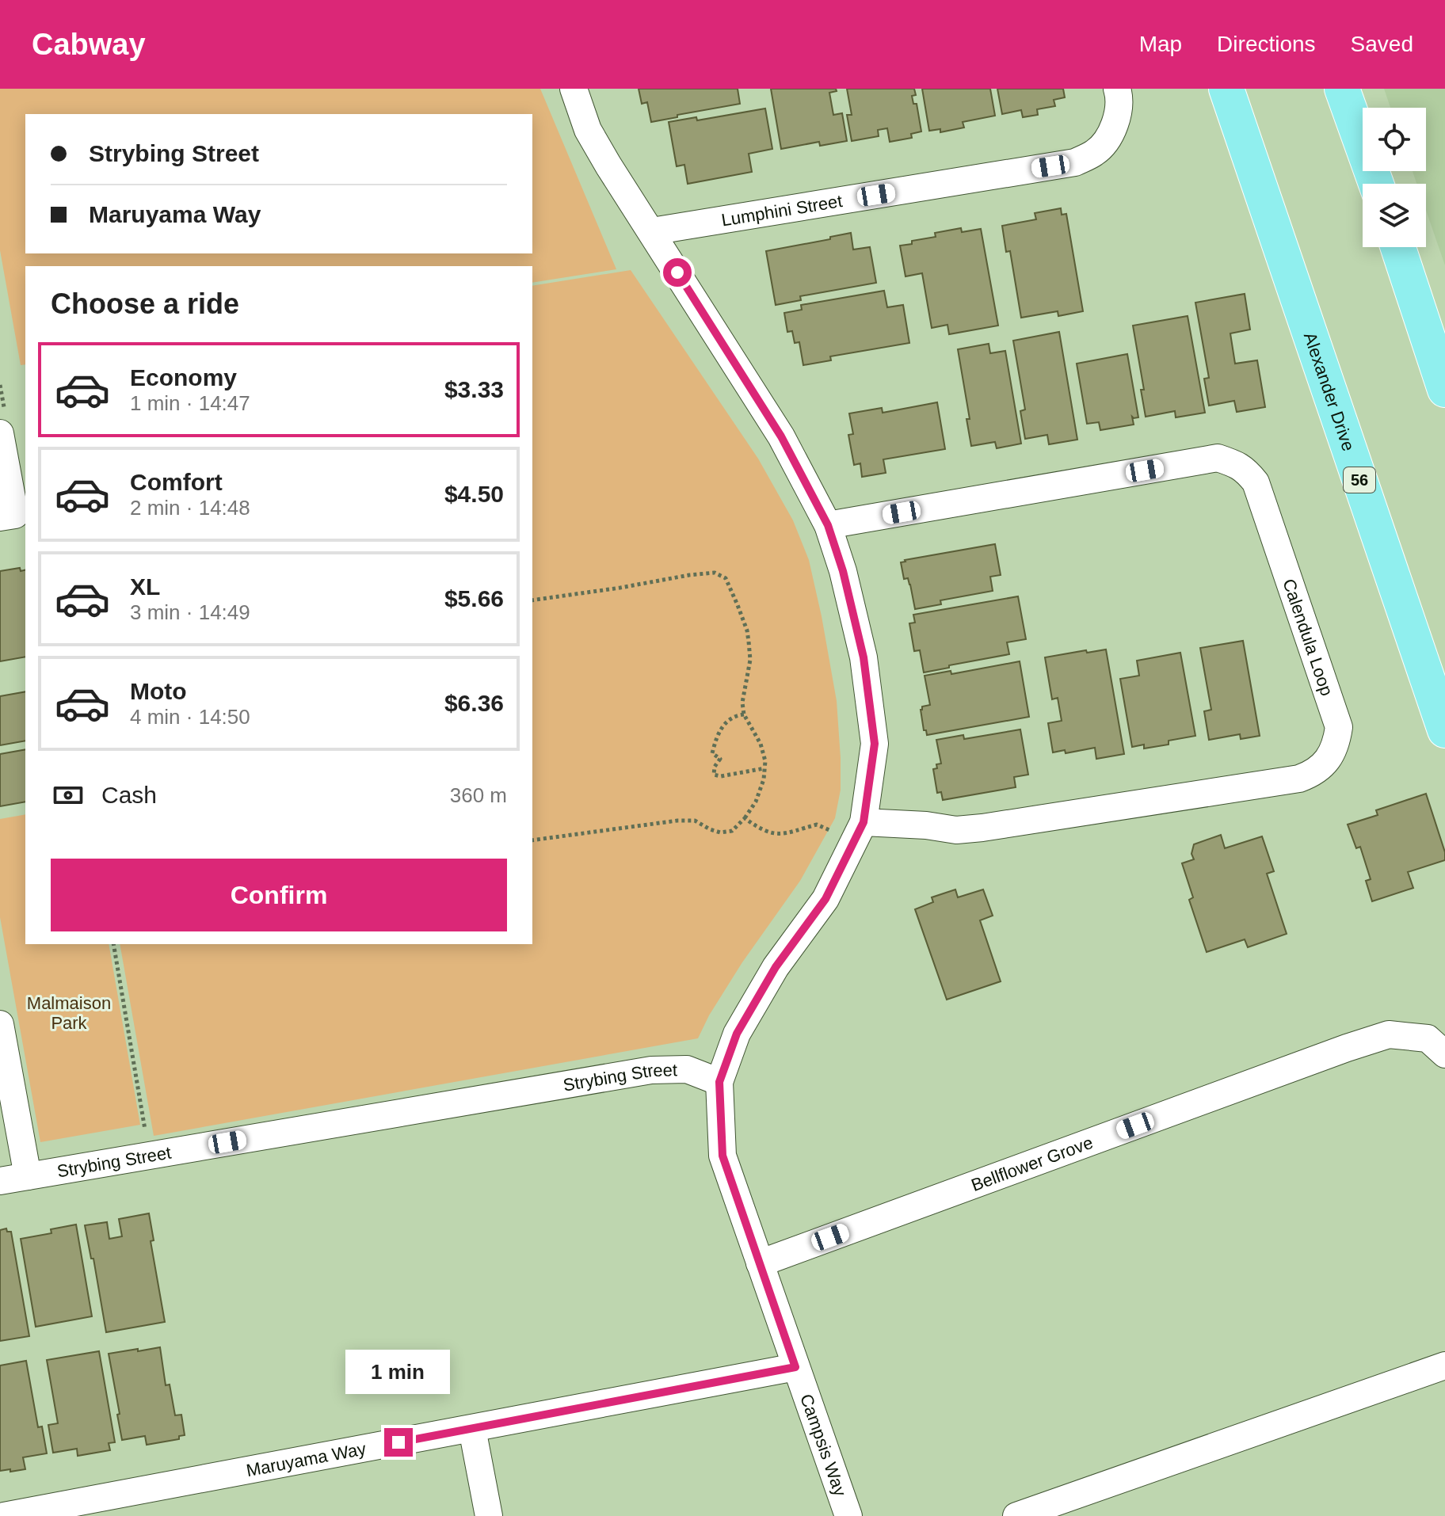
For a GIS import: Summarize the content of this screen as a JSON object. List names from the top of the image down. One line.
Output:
{"streets":{"main road":["Alexander Drive","56"],"street":["Lumphini Street","Calendula Loop","Strybing Street","Bellflower Grove","Campsis Way","Maruyama Way"]},"crossings":[["Strybing Street","Campsis Way"],["Bellflower Grove","Campsis Way"],["Campsis Way","Maruyama Way"]],"parks":["Malmaison Park"],"page":{"header":"Cabway","nav":["Map","Directions","Saved"],"banner":["Strybing Street","Maruyama Way"],"heading":"Choose a ride","list":[{"name":"Economy","note":"1 min · 14:47","value":"$3.33"},{"name":"Comfort","note":"2 min · 14:48","value":"$4.50"},{"name":"XL","note":"3 min · 14:49","value":"$5.66"},{"name":"Moto","note":"4 min · 14:50","value":"$6.36"}],"pay":["Cash","360 m"],"buttons":"Confirm","bubble":"1 min"}}
